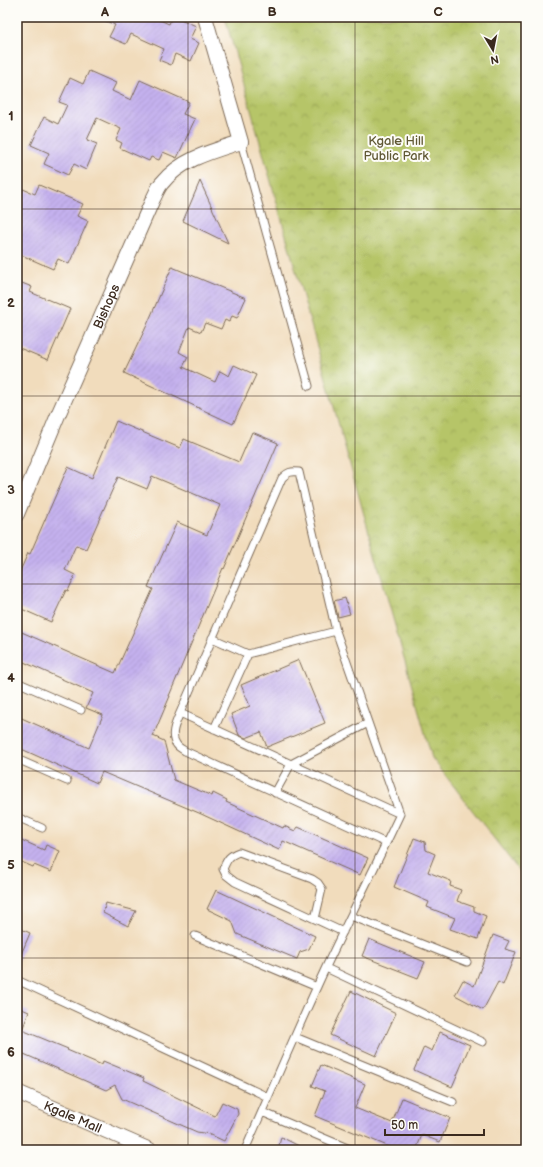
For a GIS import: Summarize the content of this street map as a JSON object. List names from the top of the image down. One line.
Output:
{"streets":{"street":["Bishops","Kgale Mall"]},"parks":["Kgale Hill Public Park"],"scale_bar":"50 m","north":"bottom","grid":{"columns":["A","B","C"],"rows":["1","2","3","4","5","6"]}}
